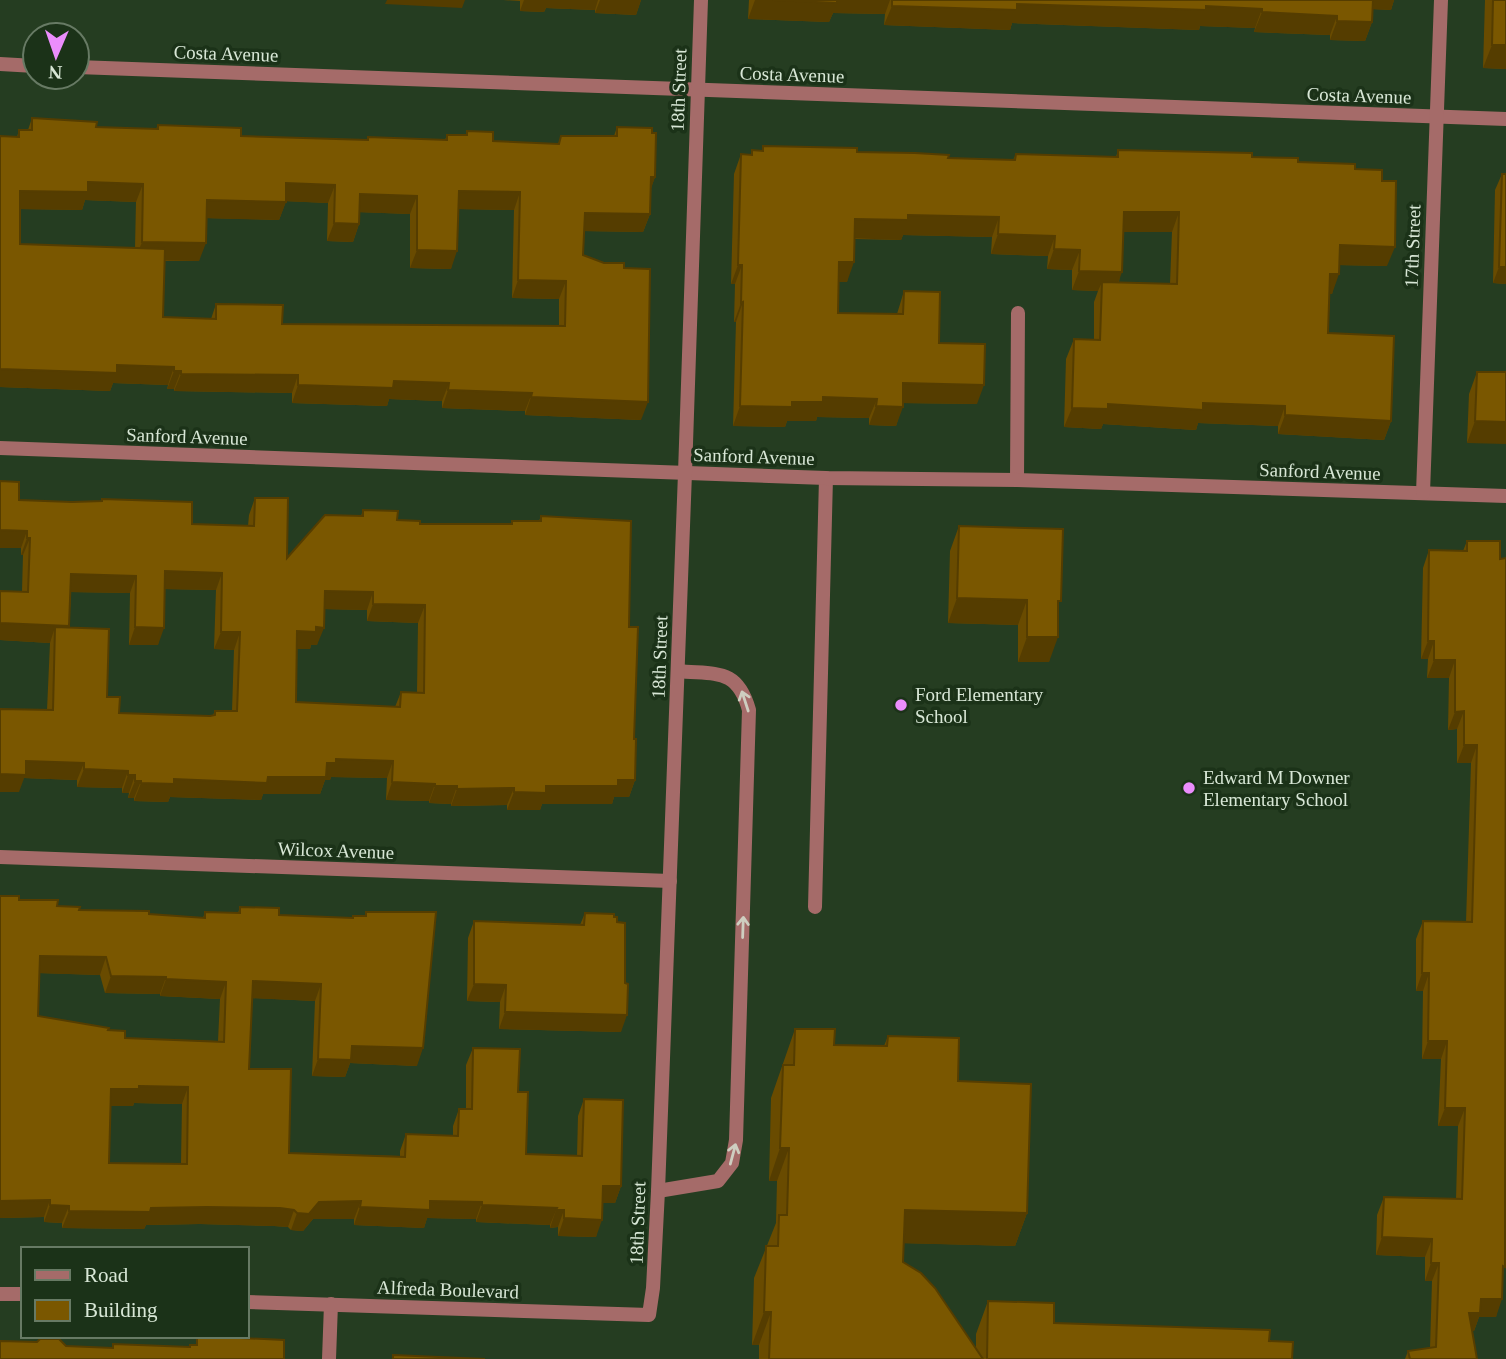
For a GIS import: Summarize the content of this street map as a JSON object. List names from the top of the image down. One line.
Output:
{"streets":{"street":["Costa Avenue","18th Street","17th Street","Sanford Avenue","Wilcox Avenue","Alfreda Boulevard"]},"crossings":[["Costa Avenue","18th Street"],["Costa Avenue","17th Street"],["18th Street","Sanford Avenue"],["18th Street","Wilcox Avenue"],["18th Street","Alfreda Boulevard"],["17th Street","Sanford Avenue"]],"places":["Ford Elementary School","Edward M Downer Elementary School"],"legend":["Road","Building"],"north":"bottom"}
